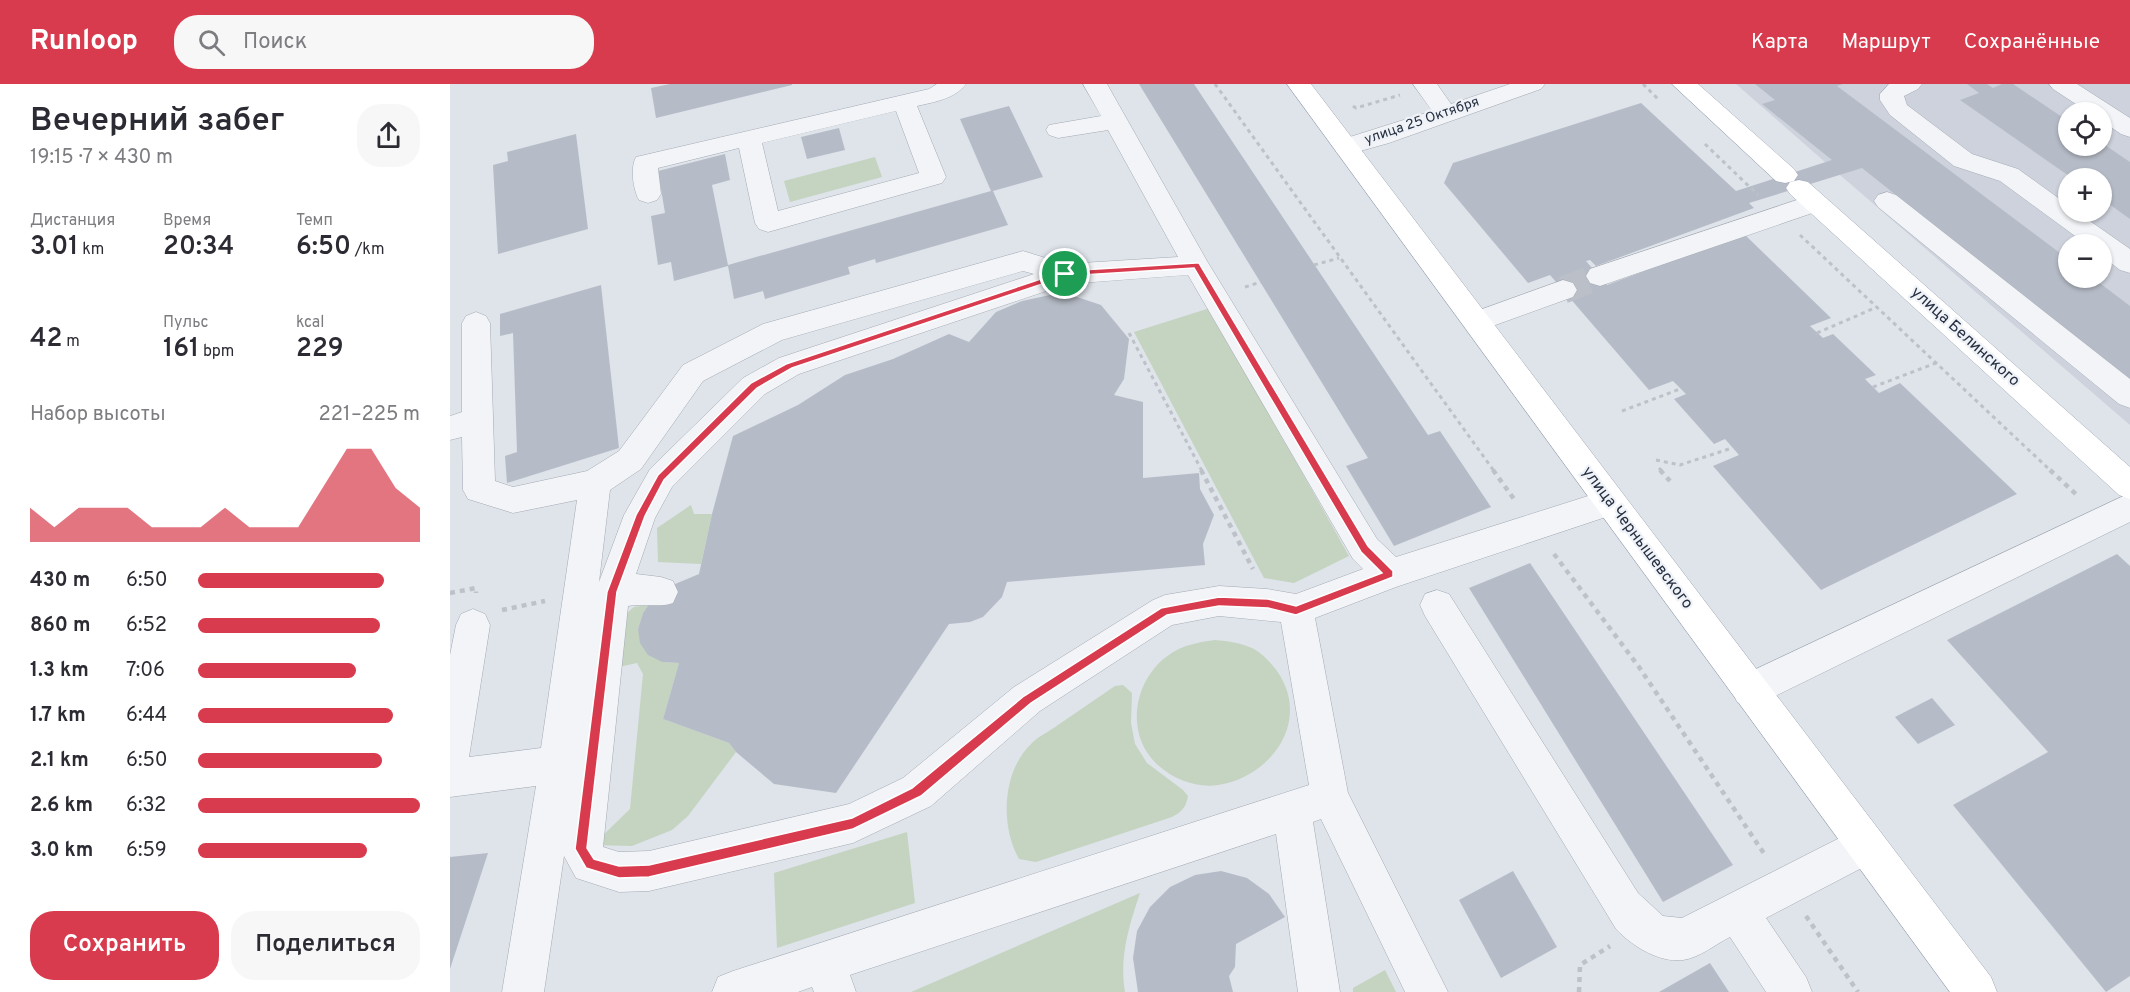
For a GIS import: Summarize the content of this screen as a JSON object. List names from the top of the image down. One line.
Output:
{"streets":{"main road":["улица Белинского","улица Чернышевского"],"street":["улица 25 Октября"]},"crossings":[["улица 25 Октября","улица Чернышевского"]],"page":{"header":"Runloop","search":"Поиск","nav":["Карта","Маршрут","Сохранённые"],"heading":["Вечерний забег","19:15 · 7 × 430 m"],"map_buttons":["+","−"],"stats":[["Дистанция","3.01 km"],["Время","20:34"],["Темп","6:50 /km"],["42 m"],["Пульс","161 bpm"],["kcal","229"]],"chart":["Набор высоты","221–225 m"],"list":[{"name":"430 m","note":"6:50"},{"name":"860 m","note":"6:52"},{"name":"1.3 km","note":"7:06"},{"name":"1.7 km","note":"6:44"},{"name":"2.1 km","note":"6:50"},{"name":"2.6 km","note":"6:32"},{"name":"3.0 km","note":"6:59"}],"buttons":["Сохранить","Поделиться"]}}
